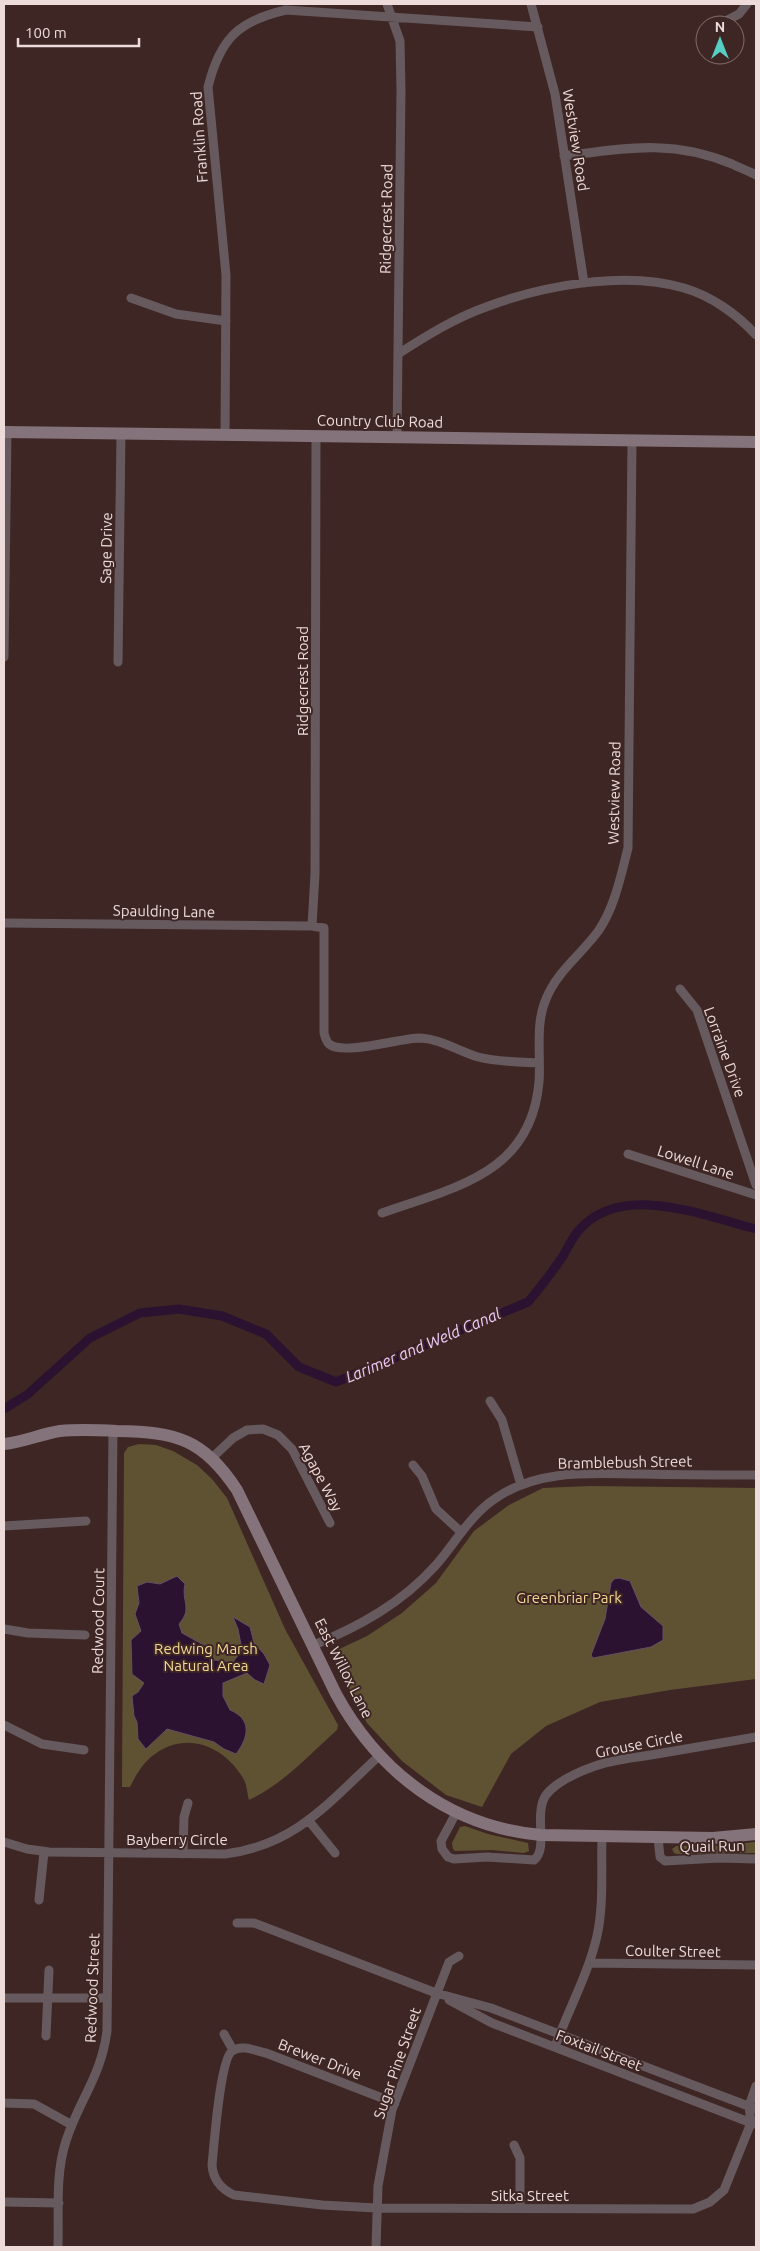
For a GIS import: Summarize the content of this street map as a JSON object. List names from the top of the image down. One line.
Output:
{"streets":{"main road":["Country Club Road","East Willox Lane"],"street":["Franklin Road","Westview Road","Ridgecrest Road","Sage Drive","Spaulding Lane","Lorraine Drive","Lowell Lane","Bramblebush Street","Agape Way","Redwood Court","Grouse Circle","Bayberry Circle","Quail Run","Coulter Street","Redwood Street","Foxtail Street","Brewer Drive","Sugar Pine Street","Sitka Street"]},"crossings":[["Franklin Road","Westview Road"],["Franklin Road","Ridgecrest Road"],["Franklin Road","Country Club Road"],["Westview Road","Country Club Road"],["Westview Road","Spaulding Lane"],["Ridgecrest Road","Country Club Road"],["Ridgecrest Road","Spaulding Lane"],["Country Club Road","Sage Drive"],["Bramblebush Street","East Willox Lane"],["Agape Way","East Willox Lane"],["Redwood Court","East Willox Lane"],["Redwood Court","Redwood Street"],["East Willox Lane","Grouse Circle"],["East Willox Lane","Bayberry Circle"],["East Willox Lane","Quail Run"],["Bayberry Circle","Redwood Street"],["Foxtail Street","Sugar Pine Street"],["Foxtail Street","Sitka Street"],["Brewer Drive","Sugar Pine Street"],["Brewer Drive","Sitka Street"],["Sugar Pine Street","Sitka Street"]],"water":["Larimer and Weld Canal"],"parks":["Greenbriar Park","Redwing Marsh Natural Area"],"scale_bar":"100 m","north":"top"}
